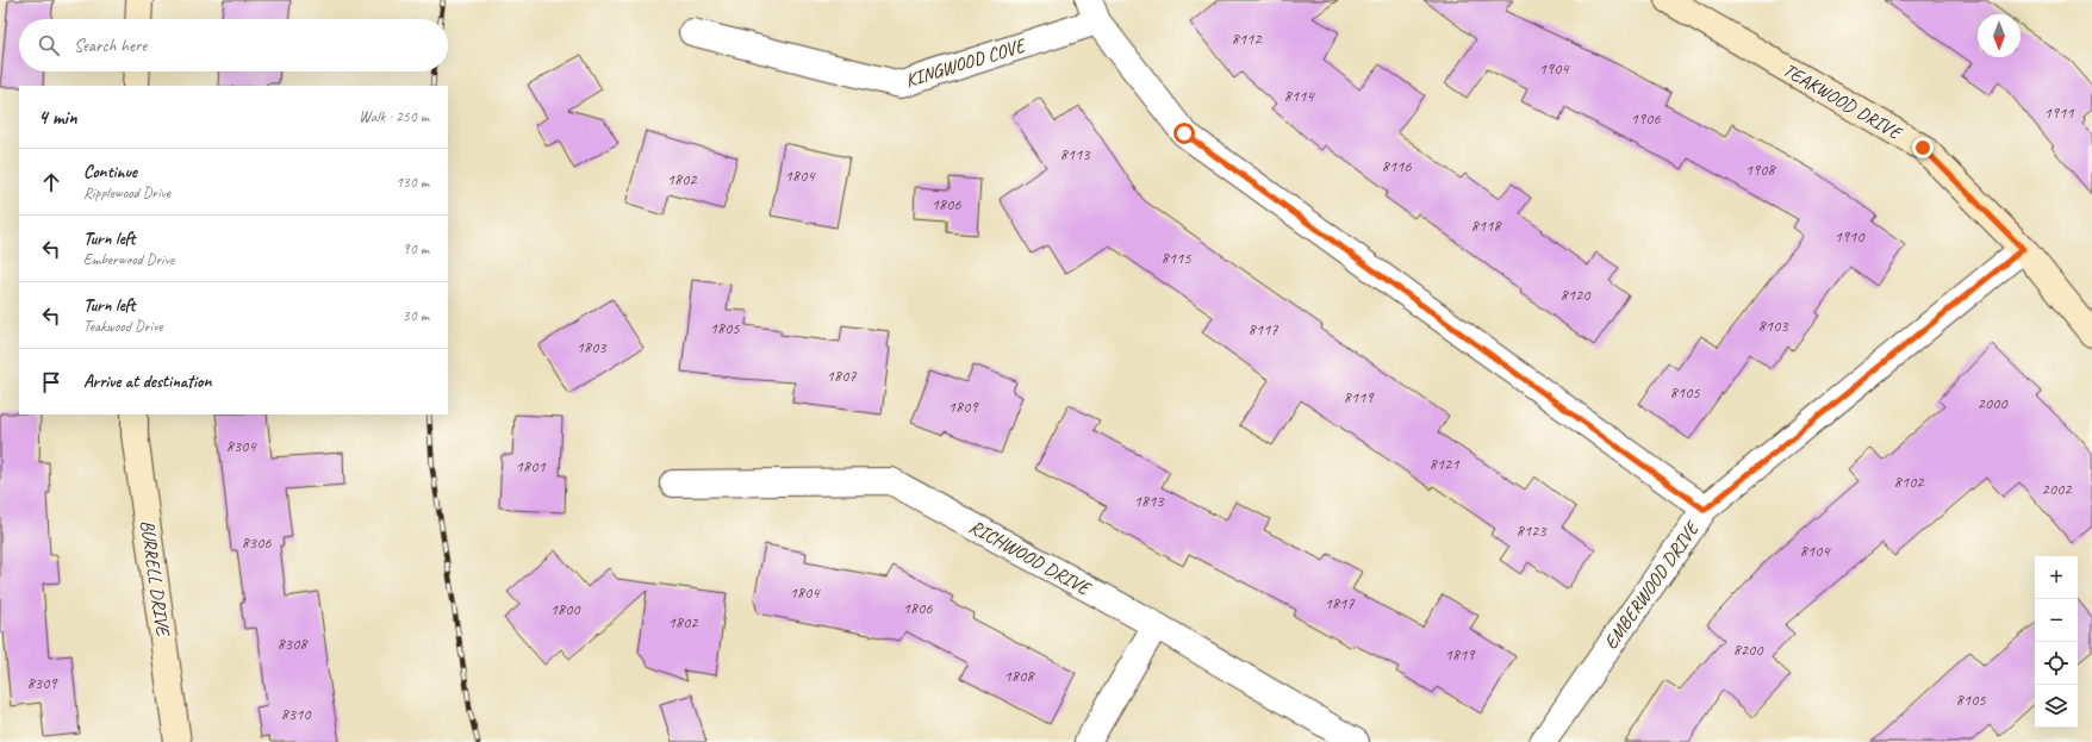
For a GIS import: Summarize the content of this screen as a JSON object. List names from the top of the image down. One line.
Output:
{"streets":{"street":["KINGWOOD COVE","TEAKWOOD DRIVE","RICHWOOD DRIVE","BURRELL DRIVE","EMBERWOOD DRIVE"]},"crossings":[["TEAKWOOD DRIVE","EMBERWOOD DRIVE"]],"house_numbers":["8112","1904","8114","1911","1906","8113","8116","1908","1804","1802","1806","8118","1910","8115","8120","8103","1805","8117","1803","1807","8105","8119","2000","1809","8304","8121","1801","8102","2002","1813","8123","8306","8104","1804","1817","1806","1800","1802","8308","8200","1819","1808","8309","8105","8310"],"north":"bottom","page":{"search":"Search here","heading":["4 min","Walk · 250 m"],"list":[["Continue","Ripplewood Drive","130 m"],["Turn left","Emberwood Drive","90 m"],["Turn left","Teakwood Drive","30 m"],"Arrive at destination"],"map_buttons":["+","−"]}}
